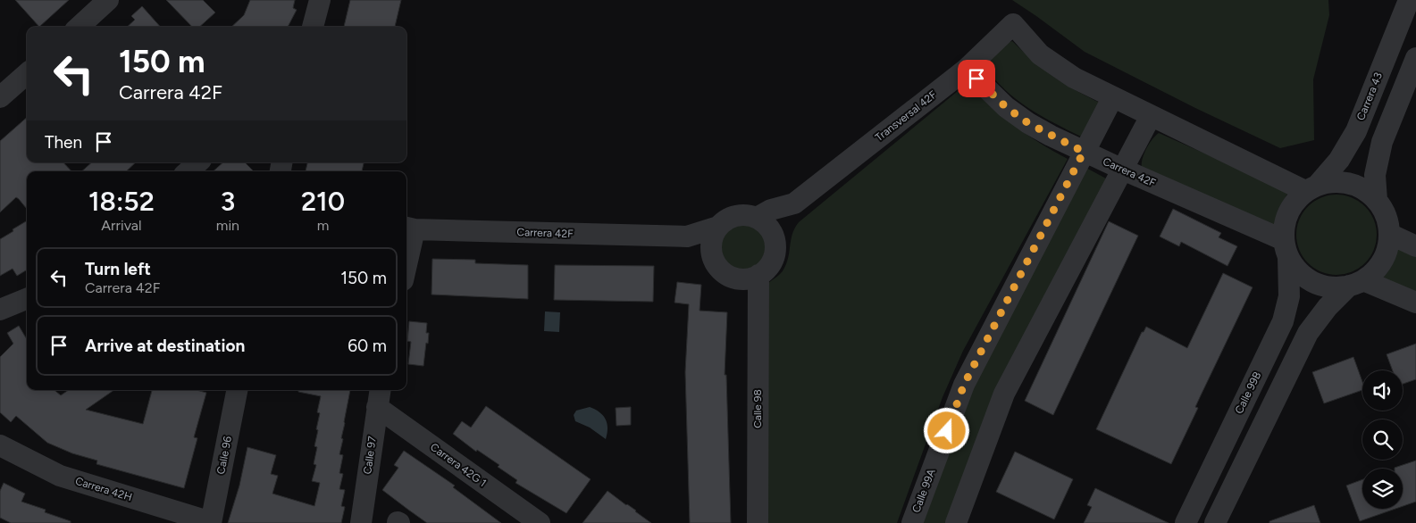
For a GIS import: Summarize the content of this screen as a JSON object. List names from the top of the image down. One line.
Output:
{"streets":{"street":["Carrera 43","Transversal 42F","Carrera 42F","Calle 99B","Calle 98","Calle 96","Calle 97","Carrera 42G 1","Carrera 42H","Calle 99A"]},"crossings":[["Carrera 43","Carrera 42F"],["Carrera 43","Calle 99B"],["Transversal 42F","Carrera 42F"],["Transversal 42F","Calle 98"],["Transversal 42F","Calle 99A"],["Carrera 42F","Calle 99B"],["Carrera 42F","Calle 98"],["Carrera 42F","Calle 99A"],["Calle 96","Carrera 42H"],["Calle 97","Carrera 42G 1"]],"page":{"turn":["150 m","Carrera 42F"],"then":"Then","eta":["18:52","Arrival","3","min","210","m"],"list":[{"name":"Turn left","note":"Carrera 42F","value":"150 m"},{"name":"Arrive at destination","value":"60 m"}]}}
